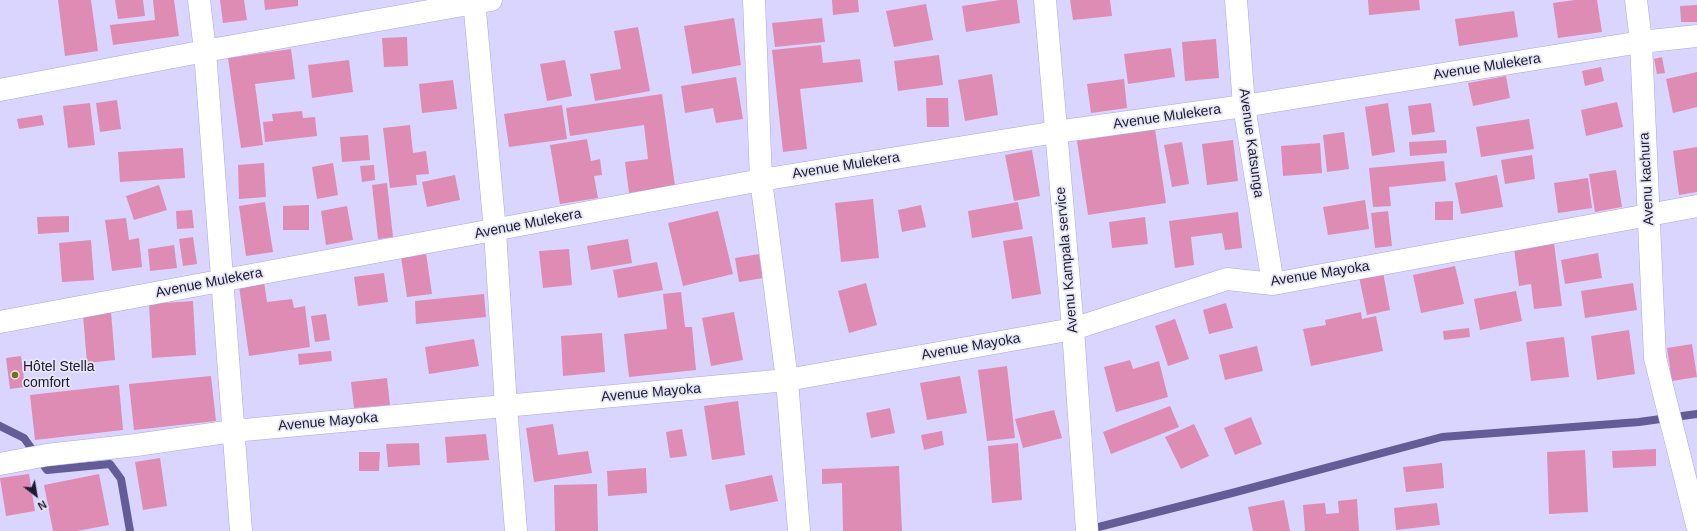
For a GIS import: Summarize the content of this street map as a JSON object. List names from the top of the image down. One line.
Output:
{"streets":{"street":["Avenue Mulekera","Avenue Katsunga","Avenu kachura","Avenu Kampala service","Avenue Mayoka"]},"crossings":[["Avenue Mulekera","Avenue Katsunga"],["Avenue Mulekera","Avenu kachura"],["Avenue Mulekera","Avenu Kampala service"],["Avenue Katsunga","Avenue Mayoka"],["Avenu kachura","Avenue Mayoka"],["Avenu Kampala service","Avenue Mayoka"]],"places":["Hôtel Stella comfort"],"north":"bottom right"}
